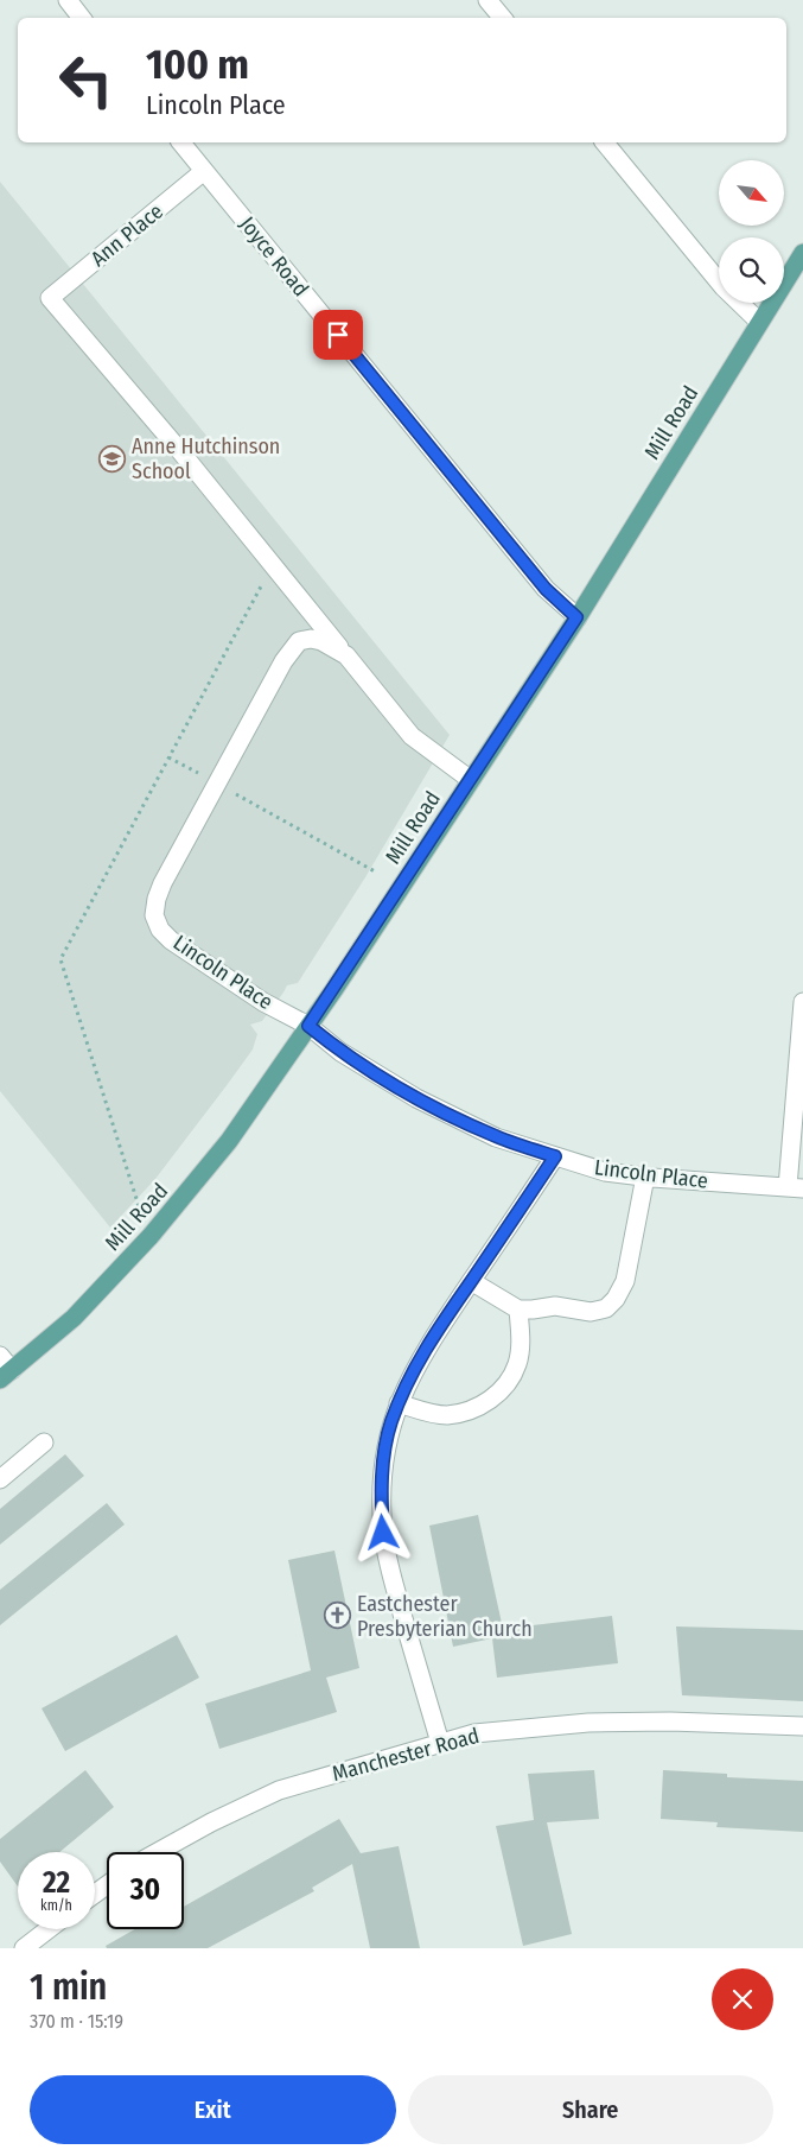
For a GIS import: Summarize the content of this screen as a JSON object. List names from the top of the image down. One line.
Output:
{"streets":{"main road":["Mill Road"],"street":["Ann Place","Joyce Road","Lincoln Place","Manchester Road"]},"crossings":[["Ann Place","Joyce Road"],["Ann Place","Lincoln Place"],["Joyce Road","Mill Road"],["Mill Road","Lincoln Place"]],"places":{"school or university":["Anne Hutchinson School"],"church":["Eastchester Presbyterian Church"]},"north":"bottom right","page":{"turn":["100 m","Lincoln Place"],"speed":"22 km/h","limit":"30","heading":["1 min","370 m · 15:19"],"buttons":["Exit","Share"]}}
